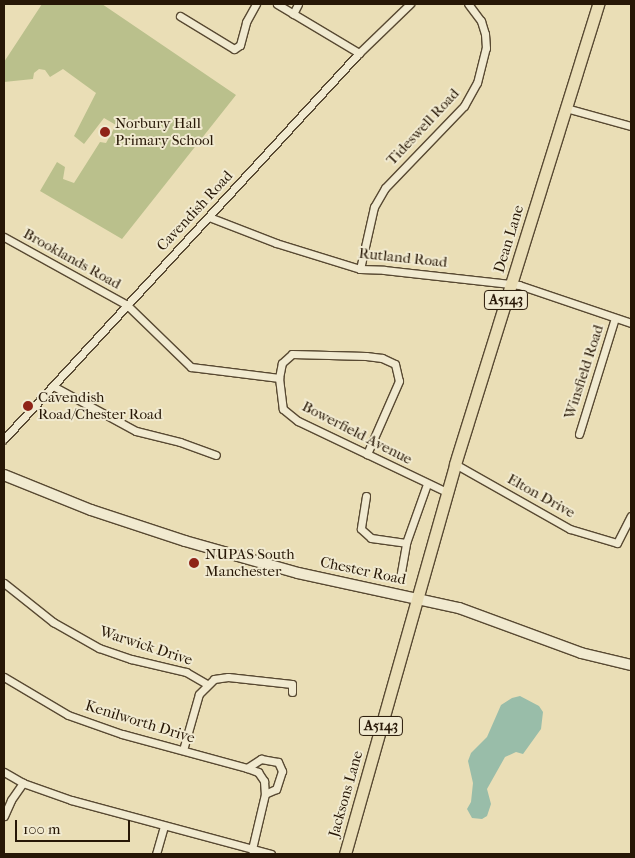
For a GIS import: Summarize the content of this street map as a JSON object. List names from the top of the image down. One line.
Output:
{"streets":{"main road":["Dean Lane","A5143","Jacksons Lane"],"street":["Tideswell Road","Cavendish Road","Rutland Road","Brooklands Road","Winsfield Road","Bowerfield Avenue","Elton Drive","Chester Road","Warwick Drive","Kenilworth Drive"]},"crossings":[["Tideswell Road","Rutland Road"],["Cavendish Road","Rutland Road"],["Cavendish Road","Brooklands Road"],["Dean Lane","Rutland Road"],["Dean Lane","Bowerfield Avenue"],["Dean Lane","Elton Drive"],["Dean Lane","Chester Road"],["Dean Lane","Jacksons Lane"],["Rutland Road","Winsfield Road"],["Chester Road","Jacksons Lane"]],"places":["Norbury Hall Primary School","Cavendish Road/Chester Road","NUPAS South Manchester"],"scale_bar":"100 m"}
